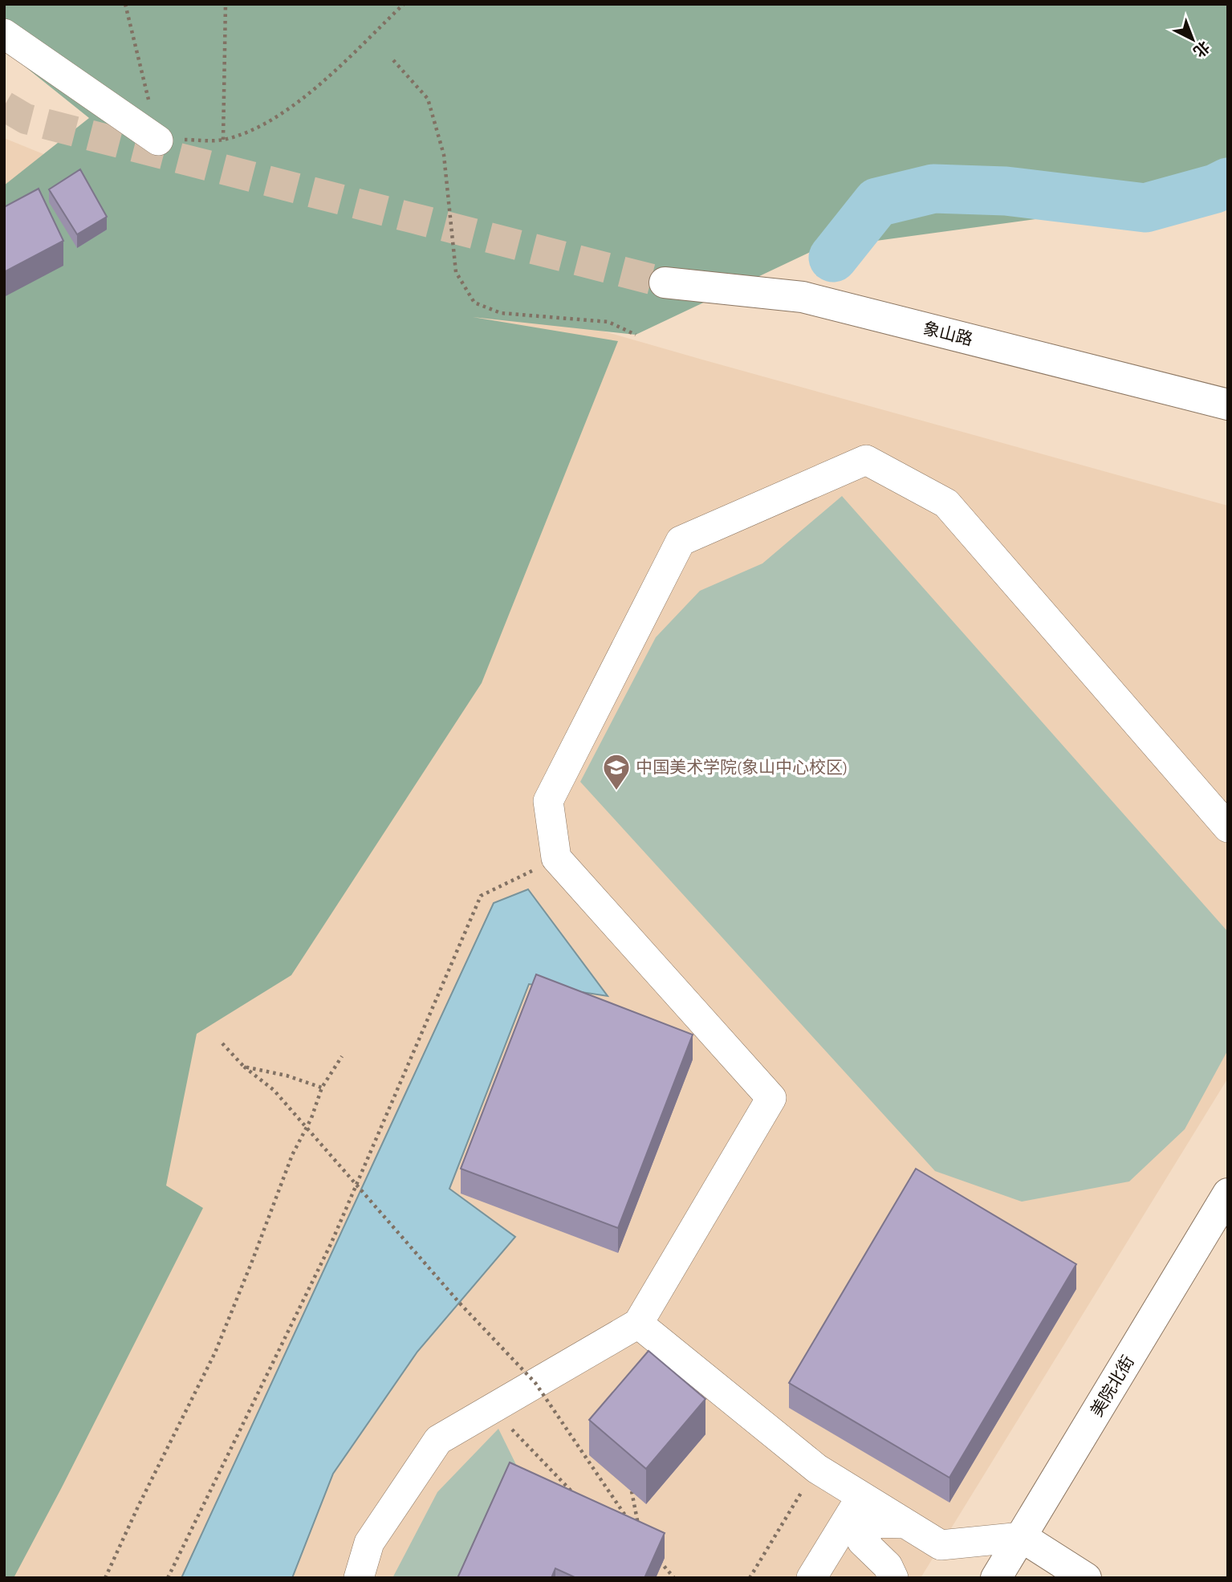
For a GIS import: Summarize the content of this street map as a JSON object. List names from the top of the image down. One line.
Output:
{"streets":{"main road":["象山路","美院北街"]},"places":{"school or university":["中国美术学院(象山中心校区)"]},"north":"bottom right"}
